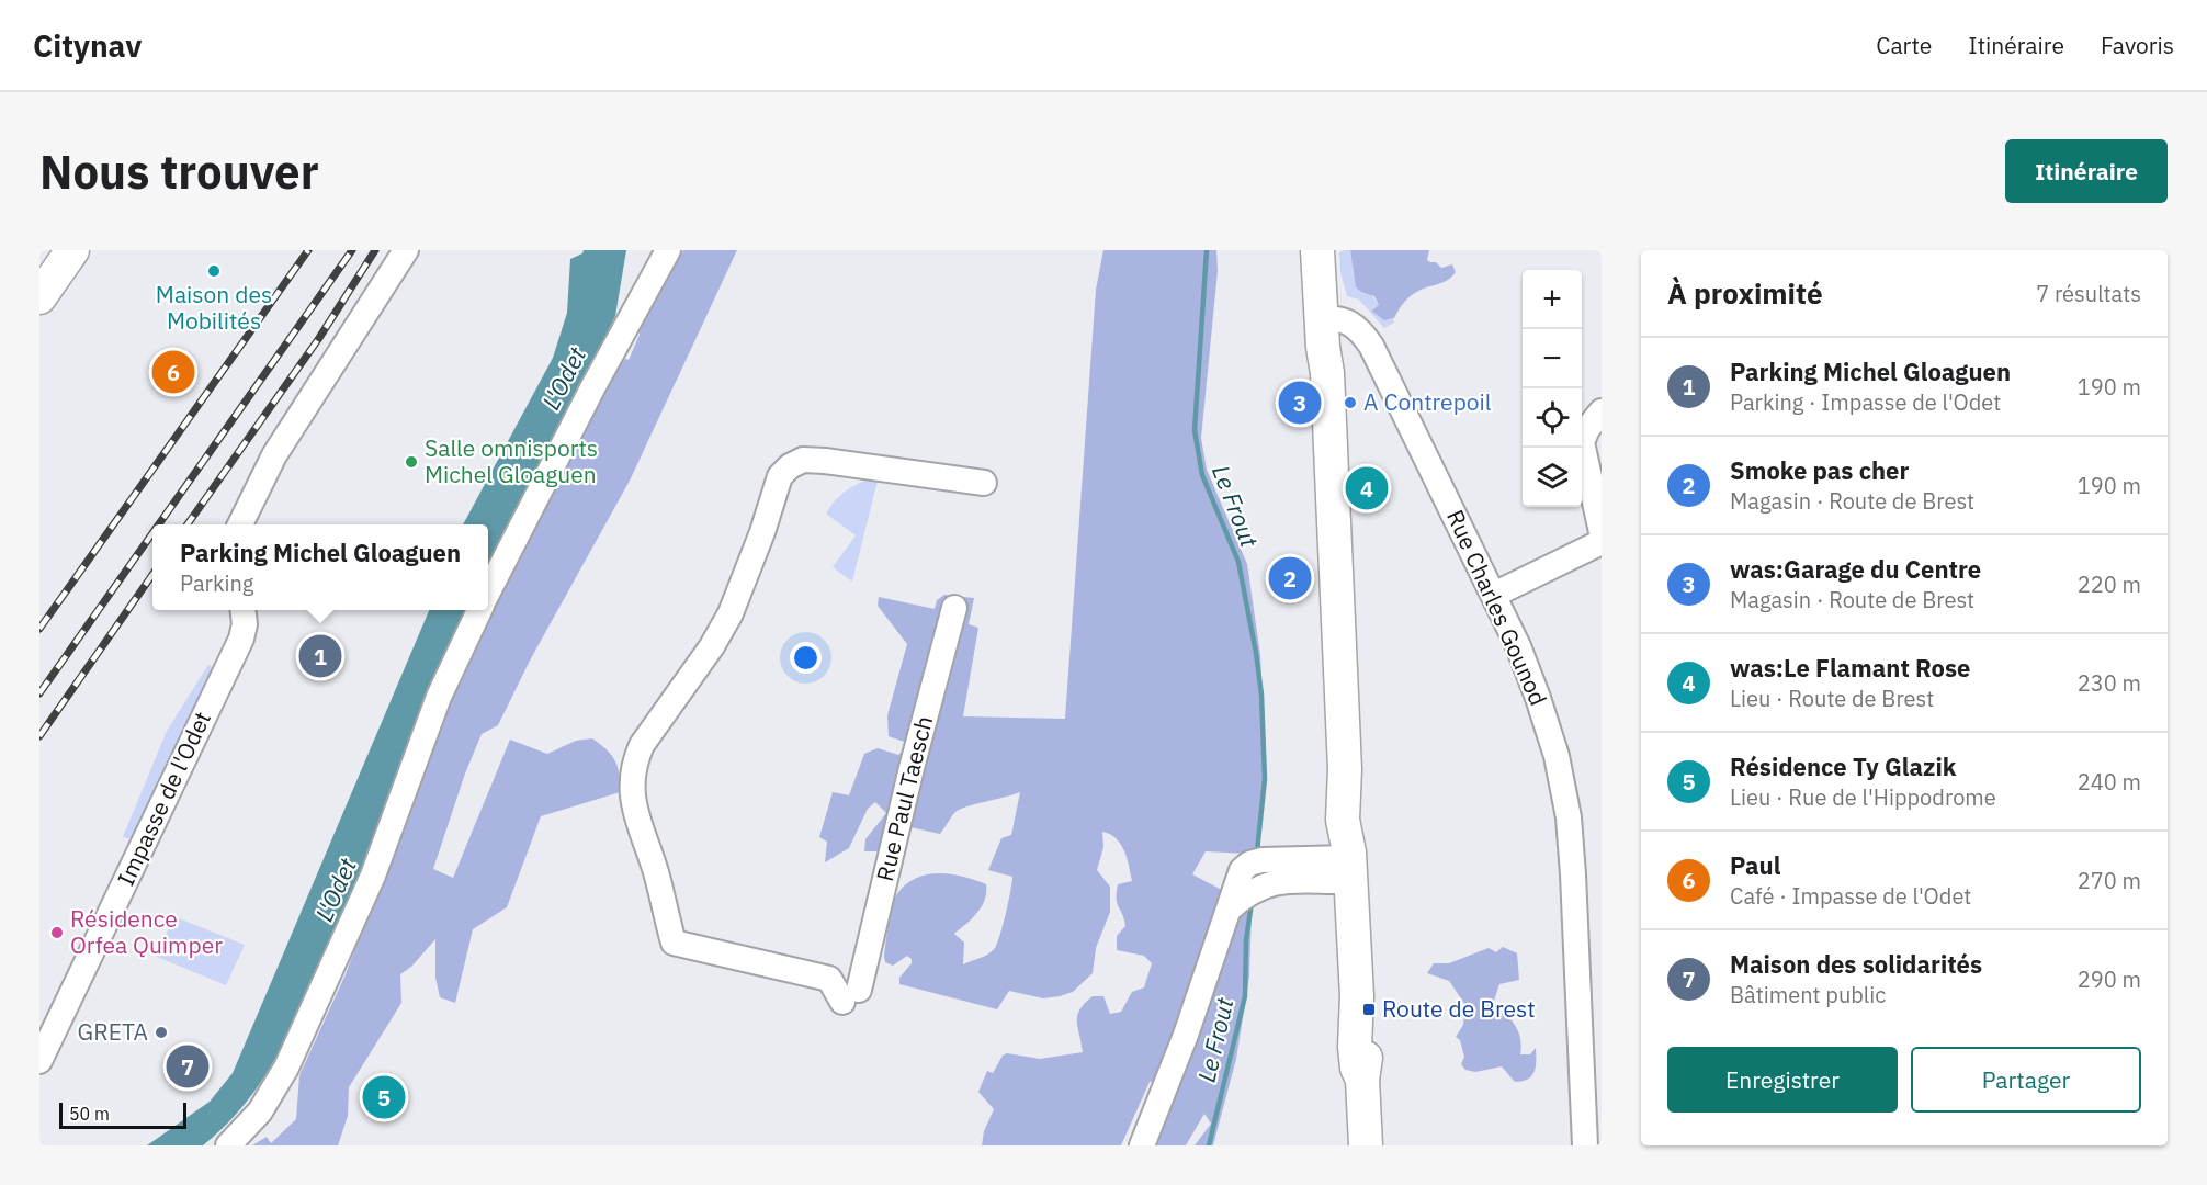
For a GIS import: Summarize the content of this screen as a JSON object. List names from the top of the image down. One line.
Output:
{"streets":{"street":["Rue Charles Gounod","Impasse de l'Odet","Rue Paul Taesch"]},"water":["L'Odet","Le Frout"],"places":{"other":["Maison des Mobilités","A Contrepoil","Salle omnisports Michel Gloaguen","Résidence Orfea Quimper","GRETA"],"transit":["Route de Brest"]},"scale_bar":"50 m","page":{"header":"Citynav","nav":["Carte","Itinéraire","Favoris"],"buttons":["Itinéraire",["Enregistrer","Partager"]],"title":"Nous trouver","heading":["À proximité","7 résultats"],"map_buttons":["+","−"],"list":[{"mark":"1","name":"Parking Michel Gloaguen","note":"Parking · Impasse de l'Odet","value":"190 m"},{"mark":"2","name":"Smoke pas cher","note":"Magasin · Route de Brest","value":"190 m"},{"mark":"3","name":"was:Garage du Centre","note":"Magasin · Route de Brest","value":"220 m"},{"mark":"4","name":"was:Le Flamant Rose","note":"Lieu · Route de Brest","value":"230 m"},{"mark":"5","name":"Résidence Ty Glazik","note":"Lieu · Rue de l'Hippodrome","value":"240 m"},{"mark":"6","name":"Paul","note":"Café · Impasse de l'Odet","value":"270 m"},{"mark":"7","name":"Maison des solidarités","note":"Bâtiment public","value":"290 m"}],"pins":["6","3","4","2","1","7","5"],"popup":["Parking Michel Gloaguen","Parking"],"scale":"50 m"}}
